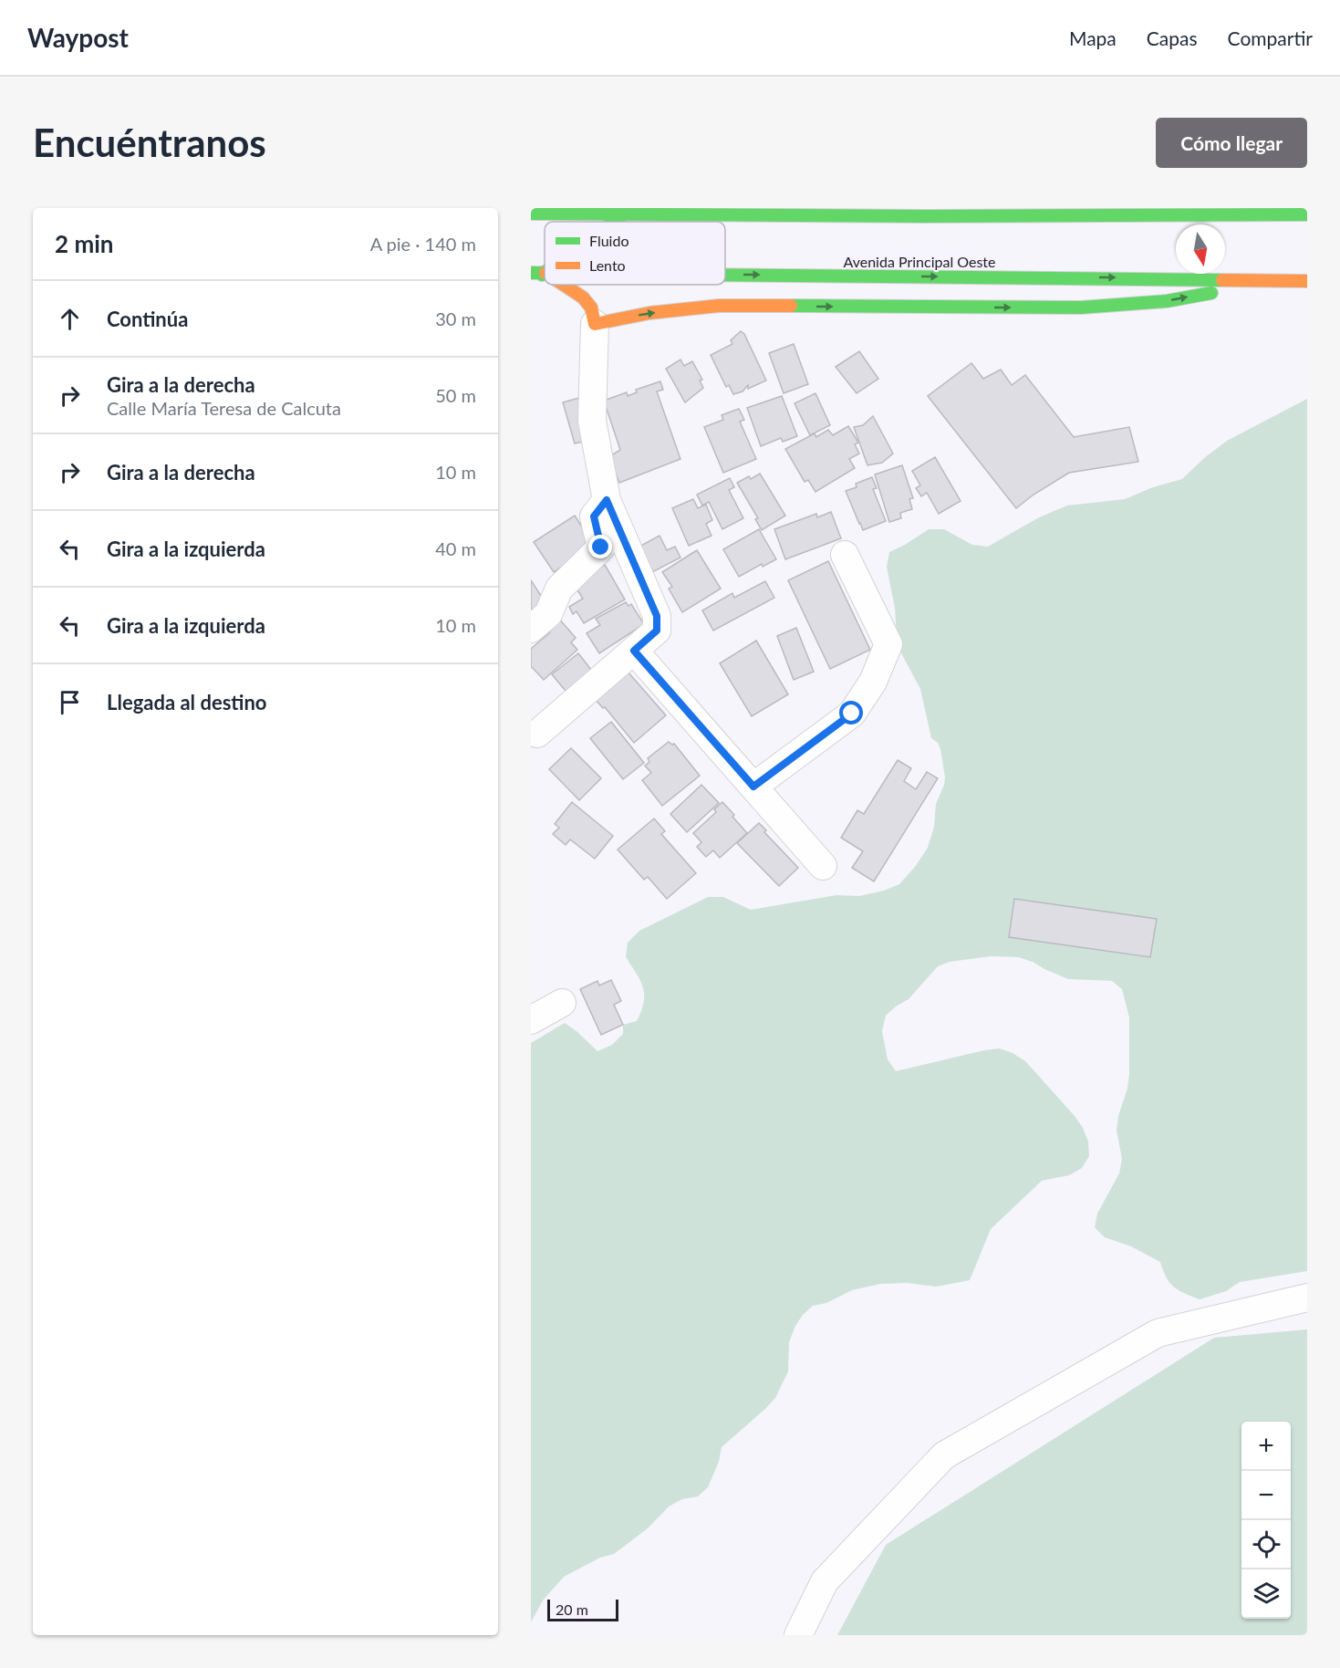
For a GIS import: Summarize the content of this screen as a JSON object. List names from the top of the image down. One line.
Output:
{"streets":{"main road":["Avenida Principal Oeste"]},"legend":["Fluido","Lento"],"scale_bar":"20 m","north":"bottom","page":{"header":"Waypost","nav":["Mapa","Capas","Compartir"],"buttons":"Cómo llegar","title":"Encuéntranos","heading":["2 min","A pie · 140 m"],"list":[["Continúa","30 m"],["Gira a la derecha","Calle María Teresa de Calcuta","50 m"],["Gira a la derecha","10 m"],["Gira a la izquierda","40 m"],["Gira a la izquierda","10 m"],"Llegada al destino"],"map_buttons":["+","−"],"scale":"20 m"}}
